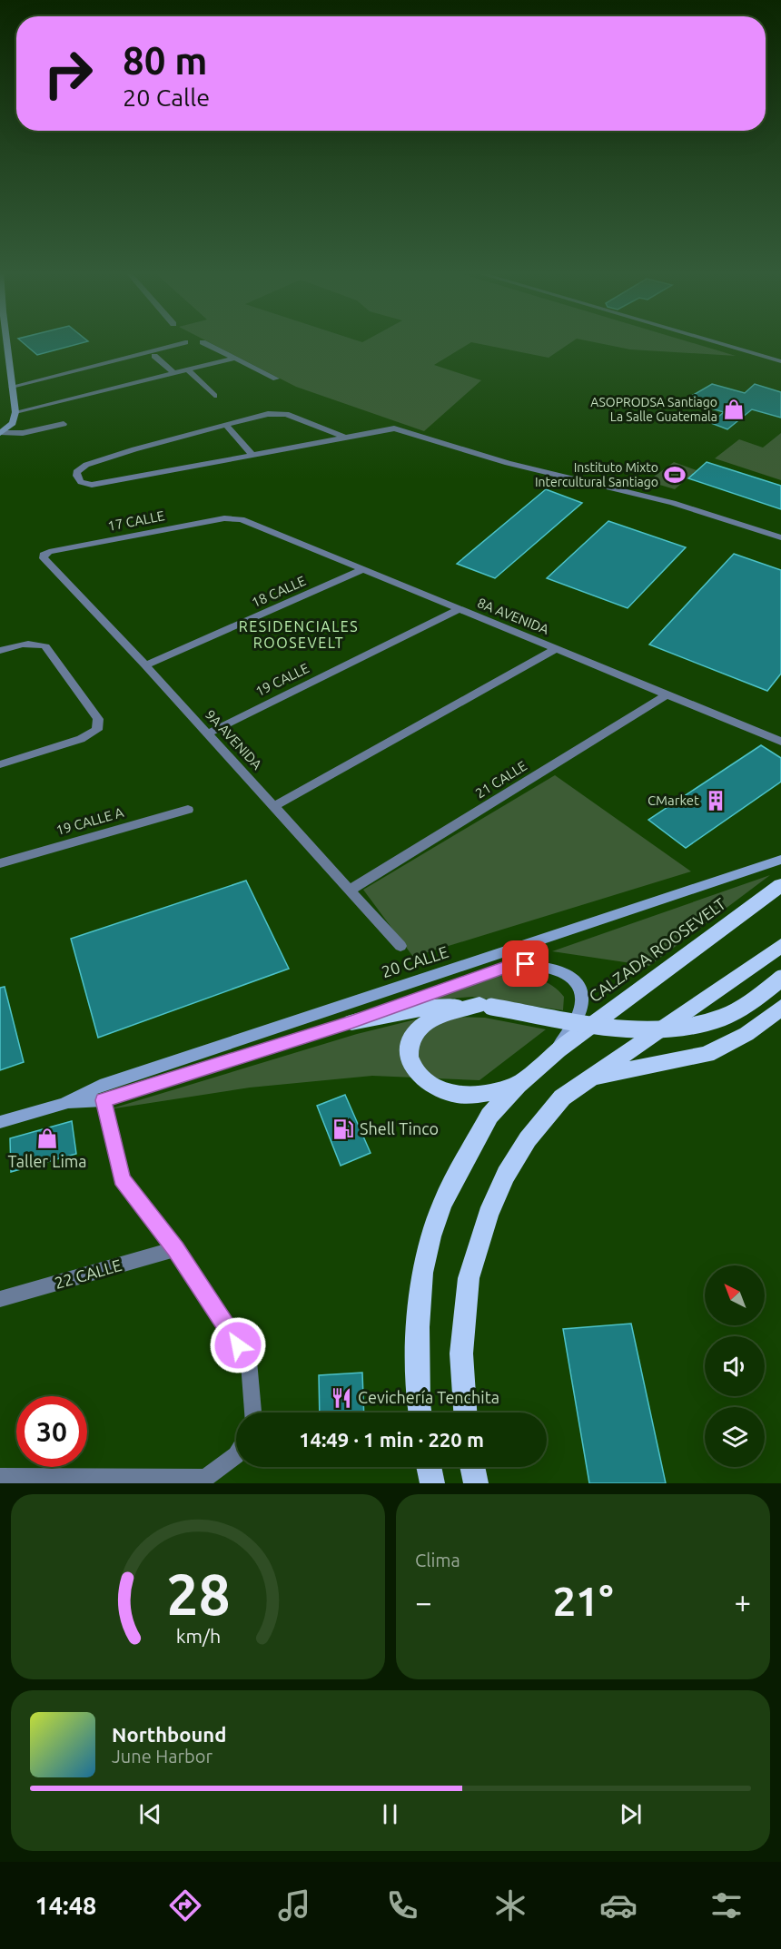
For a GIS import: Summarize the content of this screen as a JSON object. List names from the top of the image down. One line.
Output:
{"streets":{"highway":["CALZADA ROOSEVELT"],"main road":["20 CALLE"],"street":["17 CALLE","18 CALLE","8A AVENIDA","19 CALLE","9A AVENIDA","21 CALLE","19 CALLE A","22 CALLE"]},"crossings":[["17 CALLE","8A AVENIDA"],["17 CALLE","9A AVENIDA"],["18 CALLE","8A AVENIDA"],["18 CALLE","9A AVENIDA"],["8A AVENIDA","19 CALLE"],["8A AVENIDA","21 CALLE"],["19 CALLE","9A AVENIDA"],["9A AVENIDA","21 CALLE"],["CALZADA ROOSEVELT","20 CALLE"]],"districts":["RESIDENCIALES ROOSEVELT"],"places":{"shop":["ASOPRODSA Santiago La Salle Guatemala","Taller Lima"],"sports":["Instituto Mixto Intercultural Santiago"],"building":["CMarket"],"fuel station":["Shell Tinco"],"restaurant":["Cevichería Tenchita"]},"north":"top left","page":{"turn":["80 m","20 Calle"],"limit":"30","trip":"14:49 · 1 min · 220 m","tile":"Clima","heat":["−","21°","+"],"song":["Northbound","June Harbor"],"tabs":"14:48","gauge":["28","km/h"]}}
